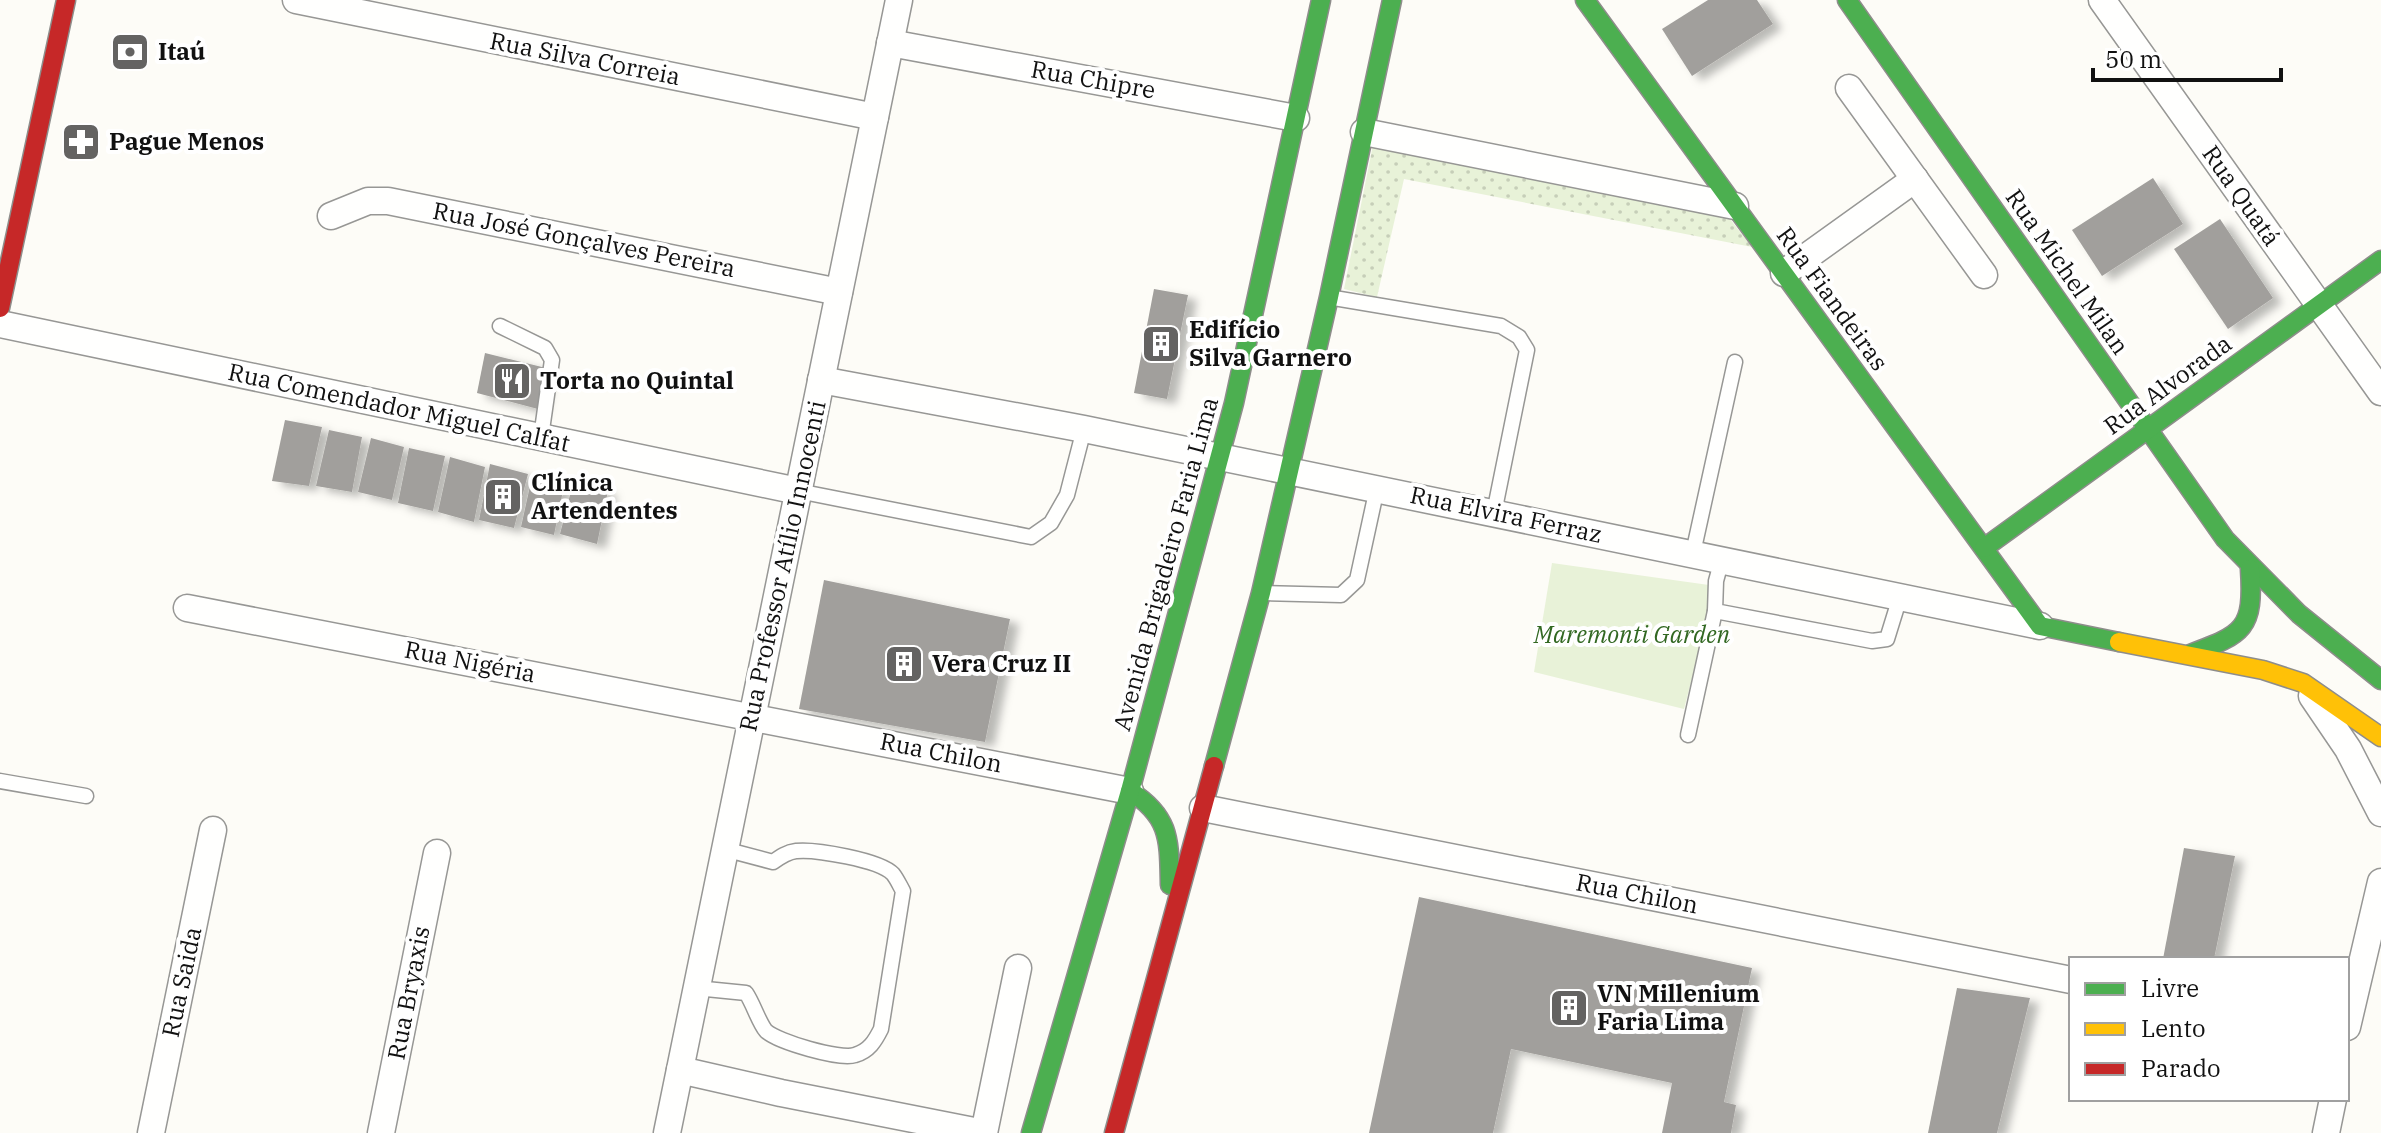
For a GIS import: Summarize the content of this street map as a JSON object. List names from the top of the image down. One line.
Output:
{"streets":{"street":["Rua Silva Correia","Rua Chipre","Rua Quatá","Rua José Gonçalves Pereira","Rua Michel Milan","Rua Fiandeiras","Rua Alvorada","Rua Comendador Miguel Calfat","Rua Elvira Ferraz","Avenida Brigadeiro Faria Lima","Rua Professor Atílio Innocenti","Rua Nigéria","Rua Chilon","Rua Saida","Rua Bryaxis"]},"crossings":[["Rua Silva Correia","Rua Professor Atílio Innocenti"],["Rua Chipre","Avenida Brigadeiro Faria Lima"],["Rua Chipre","Rua Professor Atílio Innocenti"],["Rua Quatá","Rua Alvorada"],["Rua José Gonçalves Pereira","Rua Professor Atílio Innocenti"],["Rua Michel Milan","Rua Alvorada"],["Rua Fiandeiras","Rua Alvorada"],["Rua Fiandeiras","Rua Elvira Ferraz"],["Rua Comendador Miguel Calfat","Rua Professor Atílio Innocenti"],["Rua Elvira Ferraz","Avenida Brigadeiro Faria Lima"],["Rua Elvira Ferraz","Rua Professor Atílio Innocenti"],["Avenida Brigadeiro Faria Lima","Rua Chilon"],["Rua Professor Atílio Innocenti","Rua Nigéria"],["Rua Professor Atílio Innocenti","Rua Chilon"],["Rua Nigéria","Rua Chilon"]],"parks":["Maremonti Garden"],"places":{"bank":["Itaú"],"pharmacy":["Pague Menos"],"building":["Edifício Silva Garnero","Clínica Artendentes","Vera Cruz II","VN Millenium Faria Lima"],"restaurant":["Torta no Quintal"]},"legend":["Livre","Lento","Parado"],"scale_bar":"50 m"}
